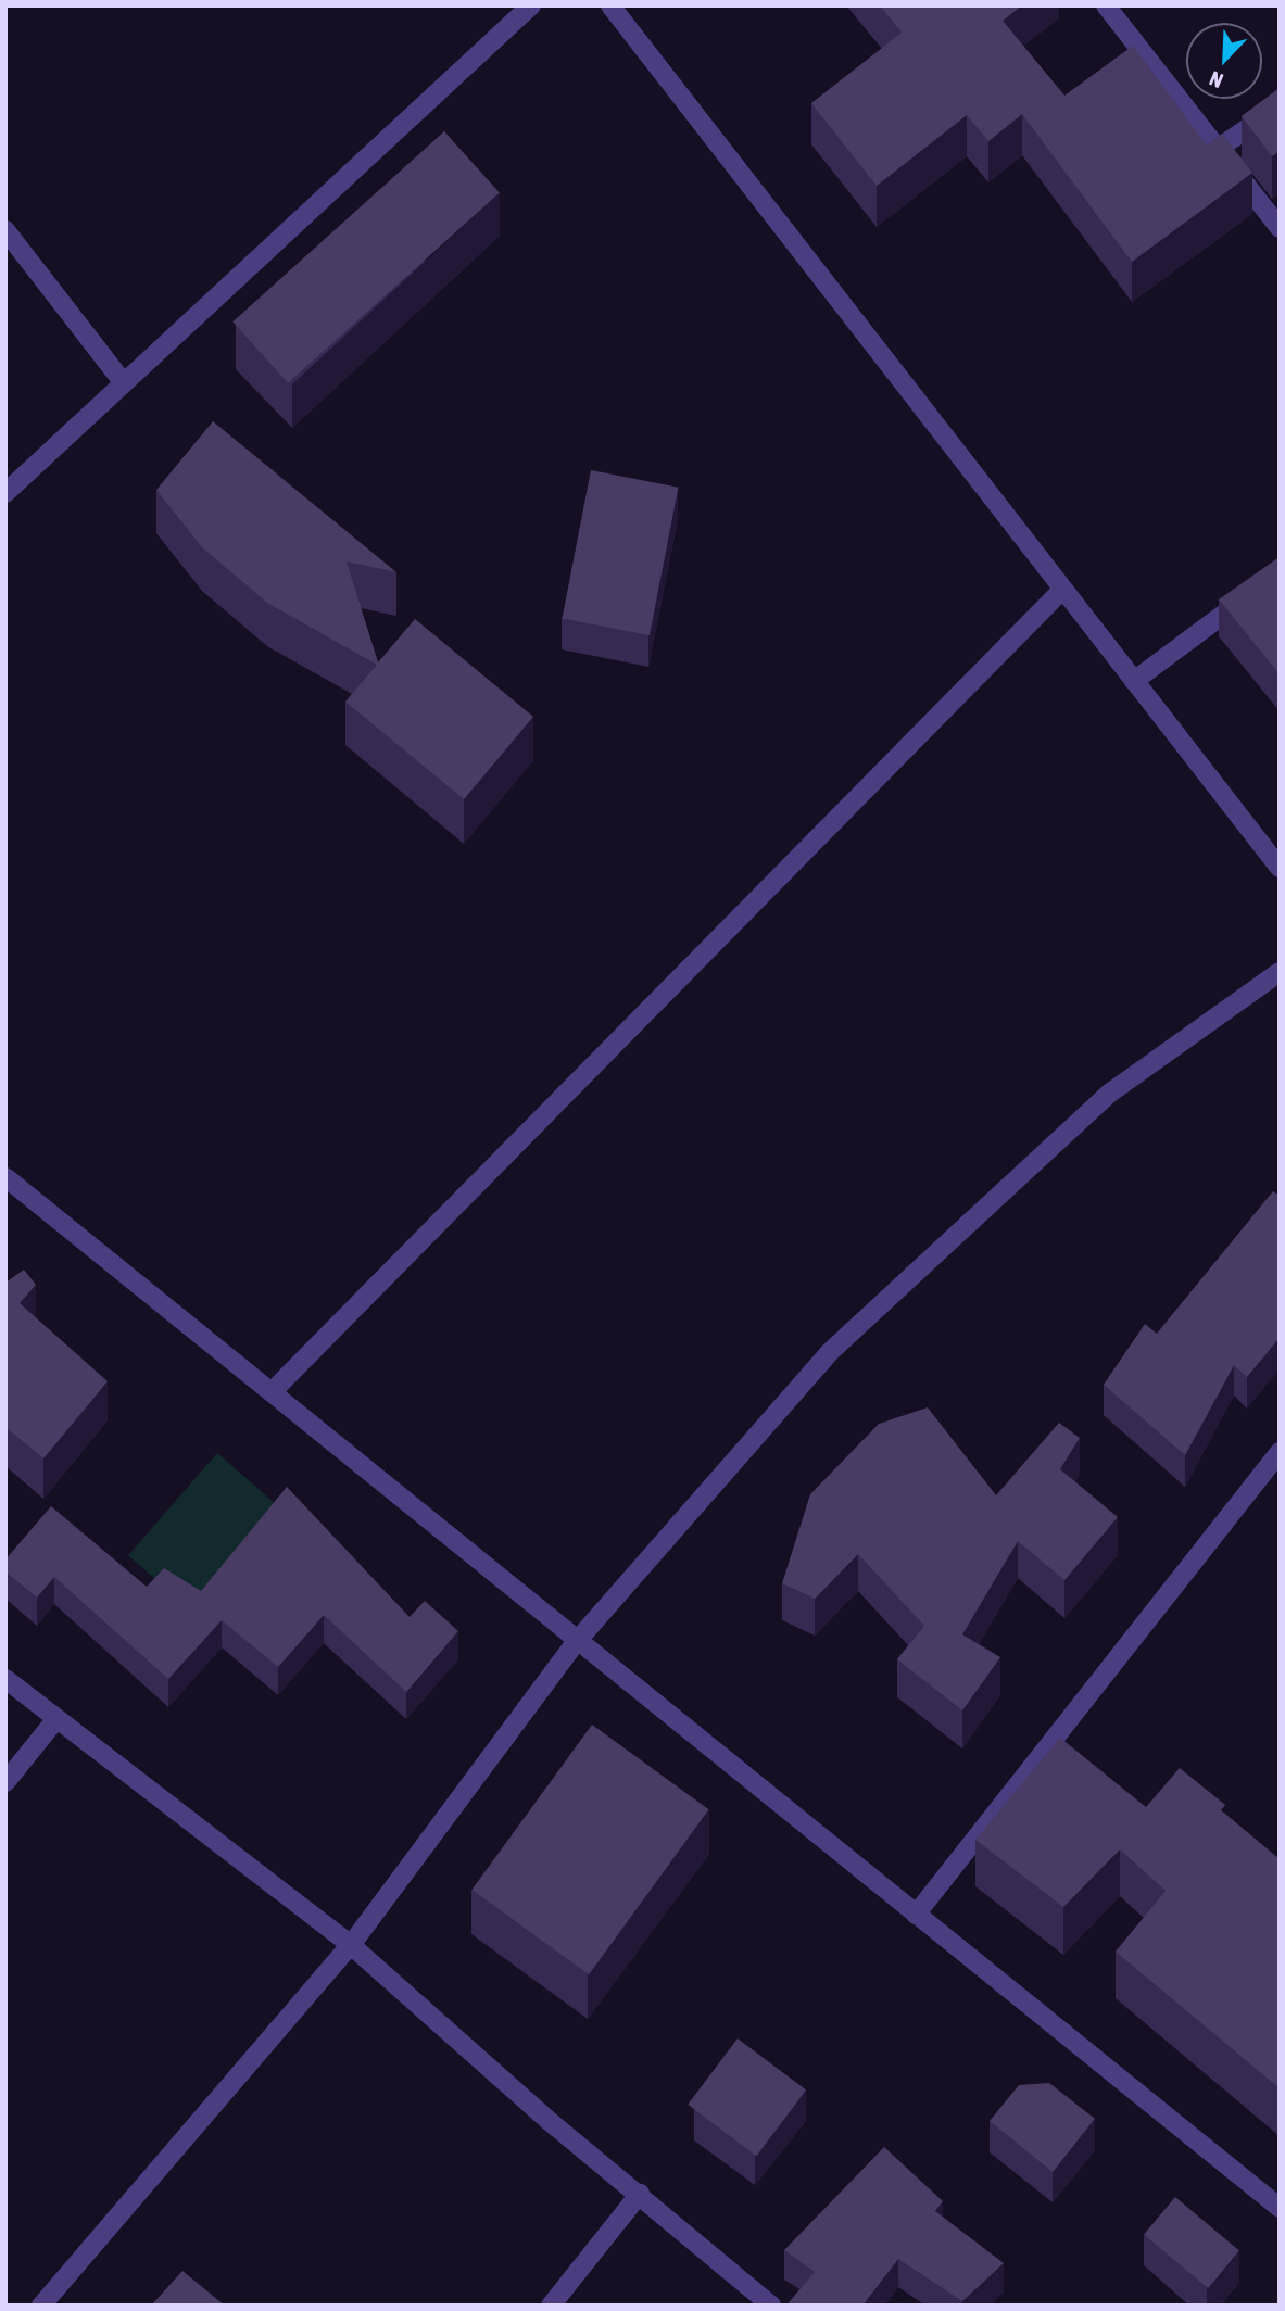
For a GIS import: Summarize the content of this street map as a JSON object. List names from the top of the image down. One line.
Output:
{"north":"bottom left"}
